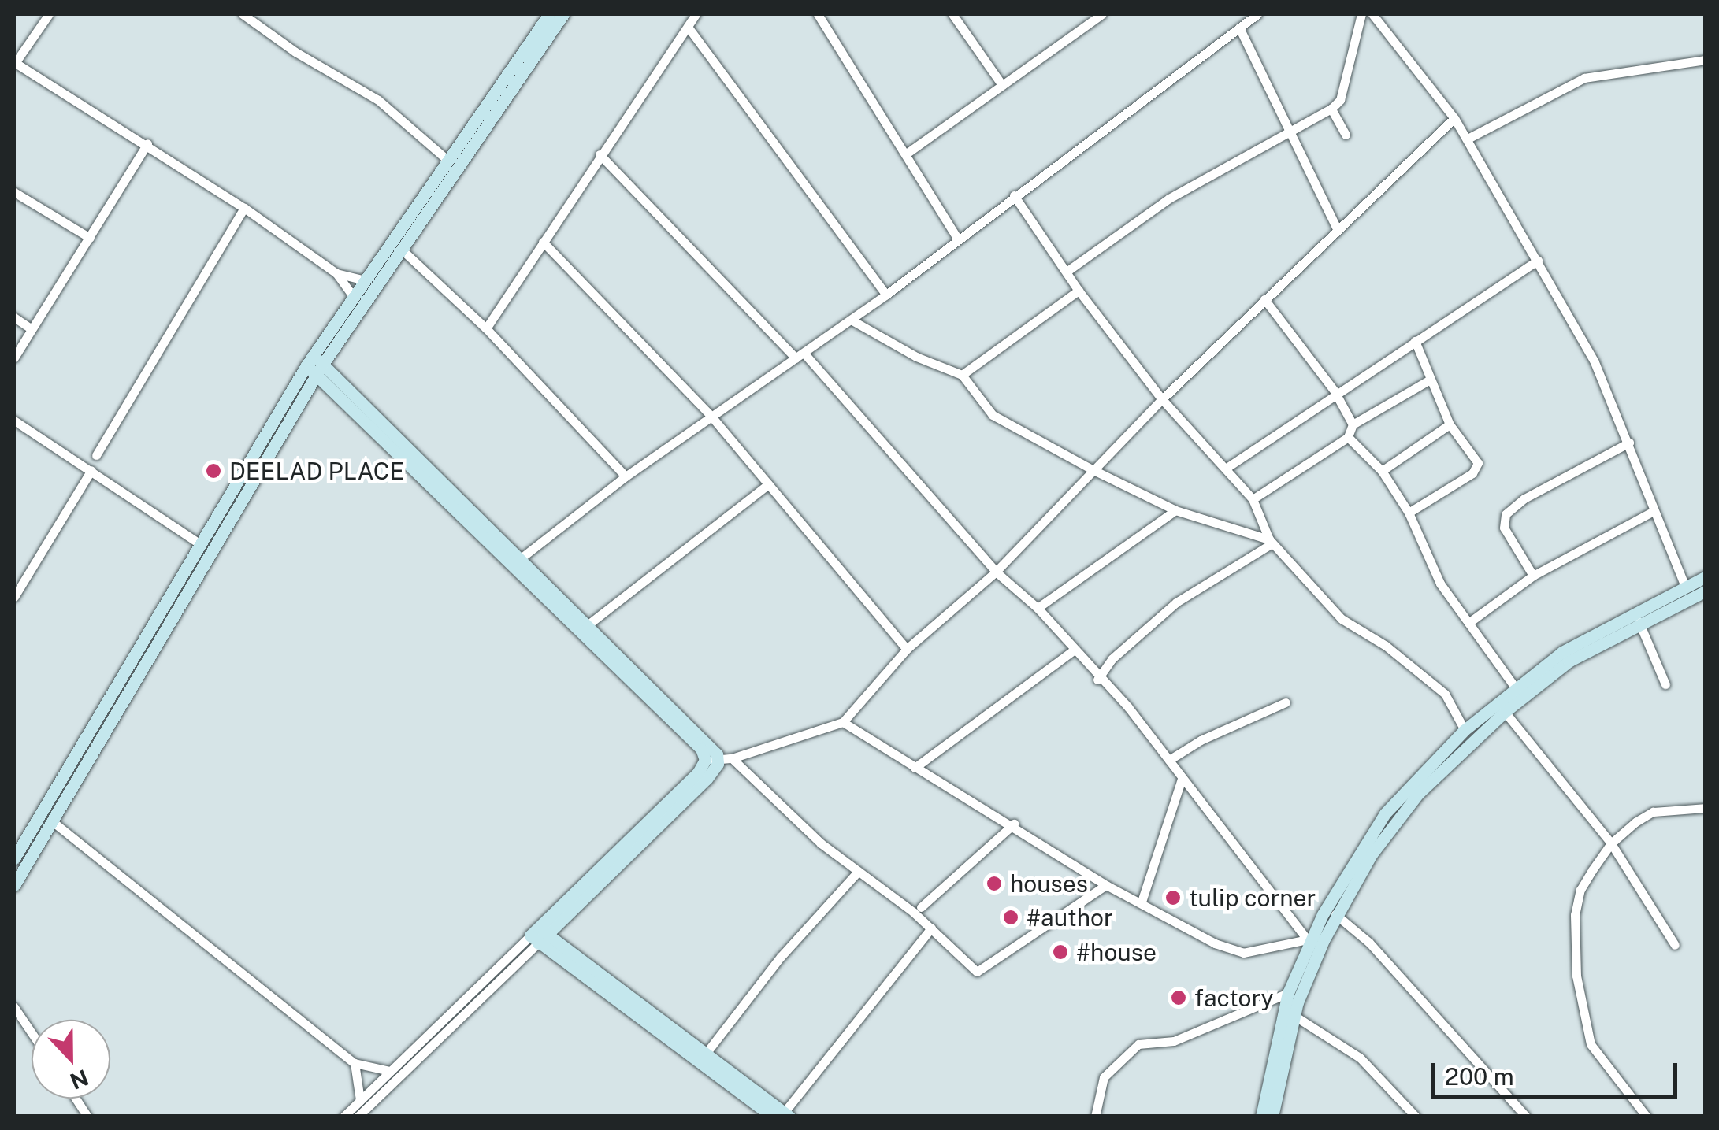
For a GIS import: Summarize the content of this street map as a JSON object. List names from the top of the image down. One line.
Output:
{"places":["DEELAD PLACE","houses","tulip corner","#author","#house","factory"],"scale_bar":"200 m","north":"bottom"}
